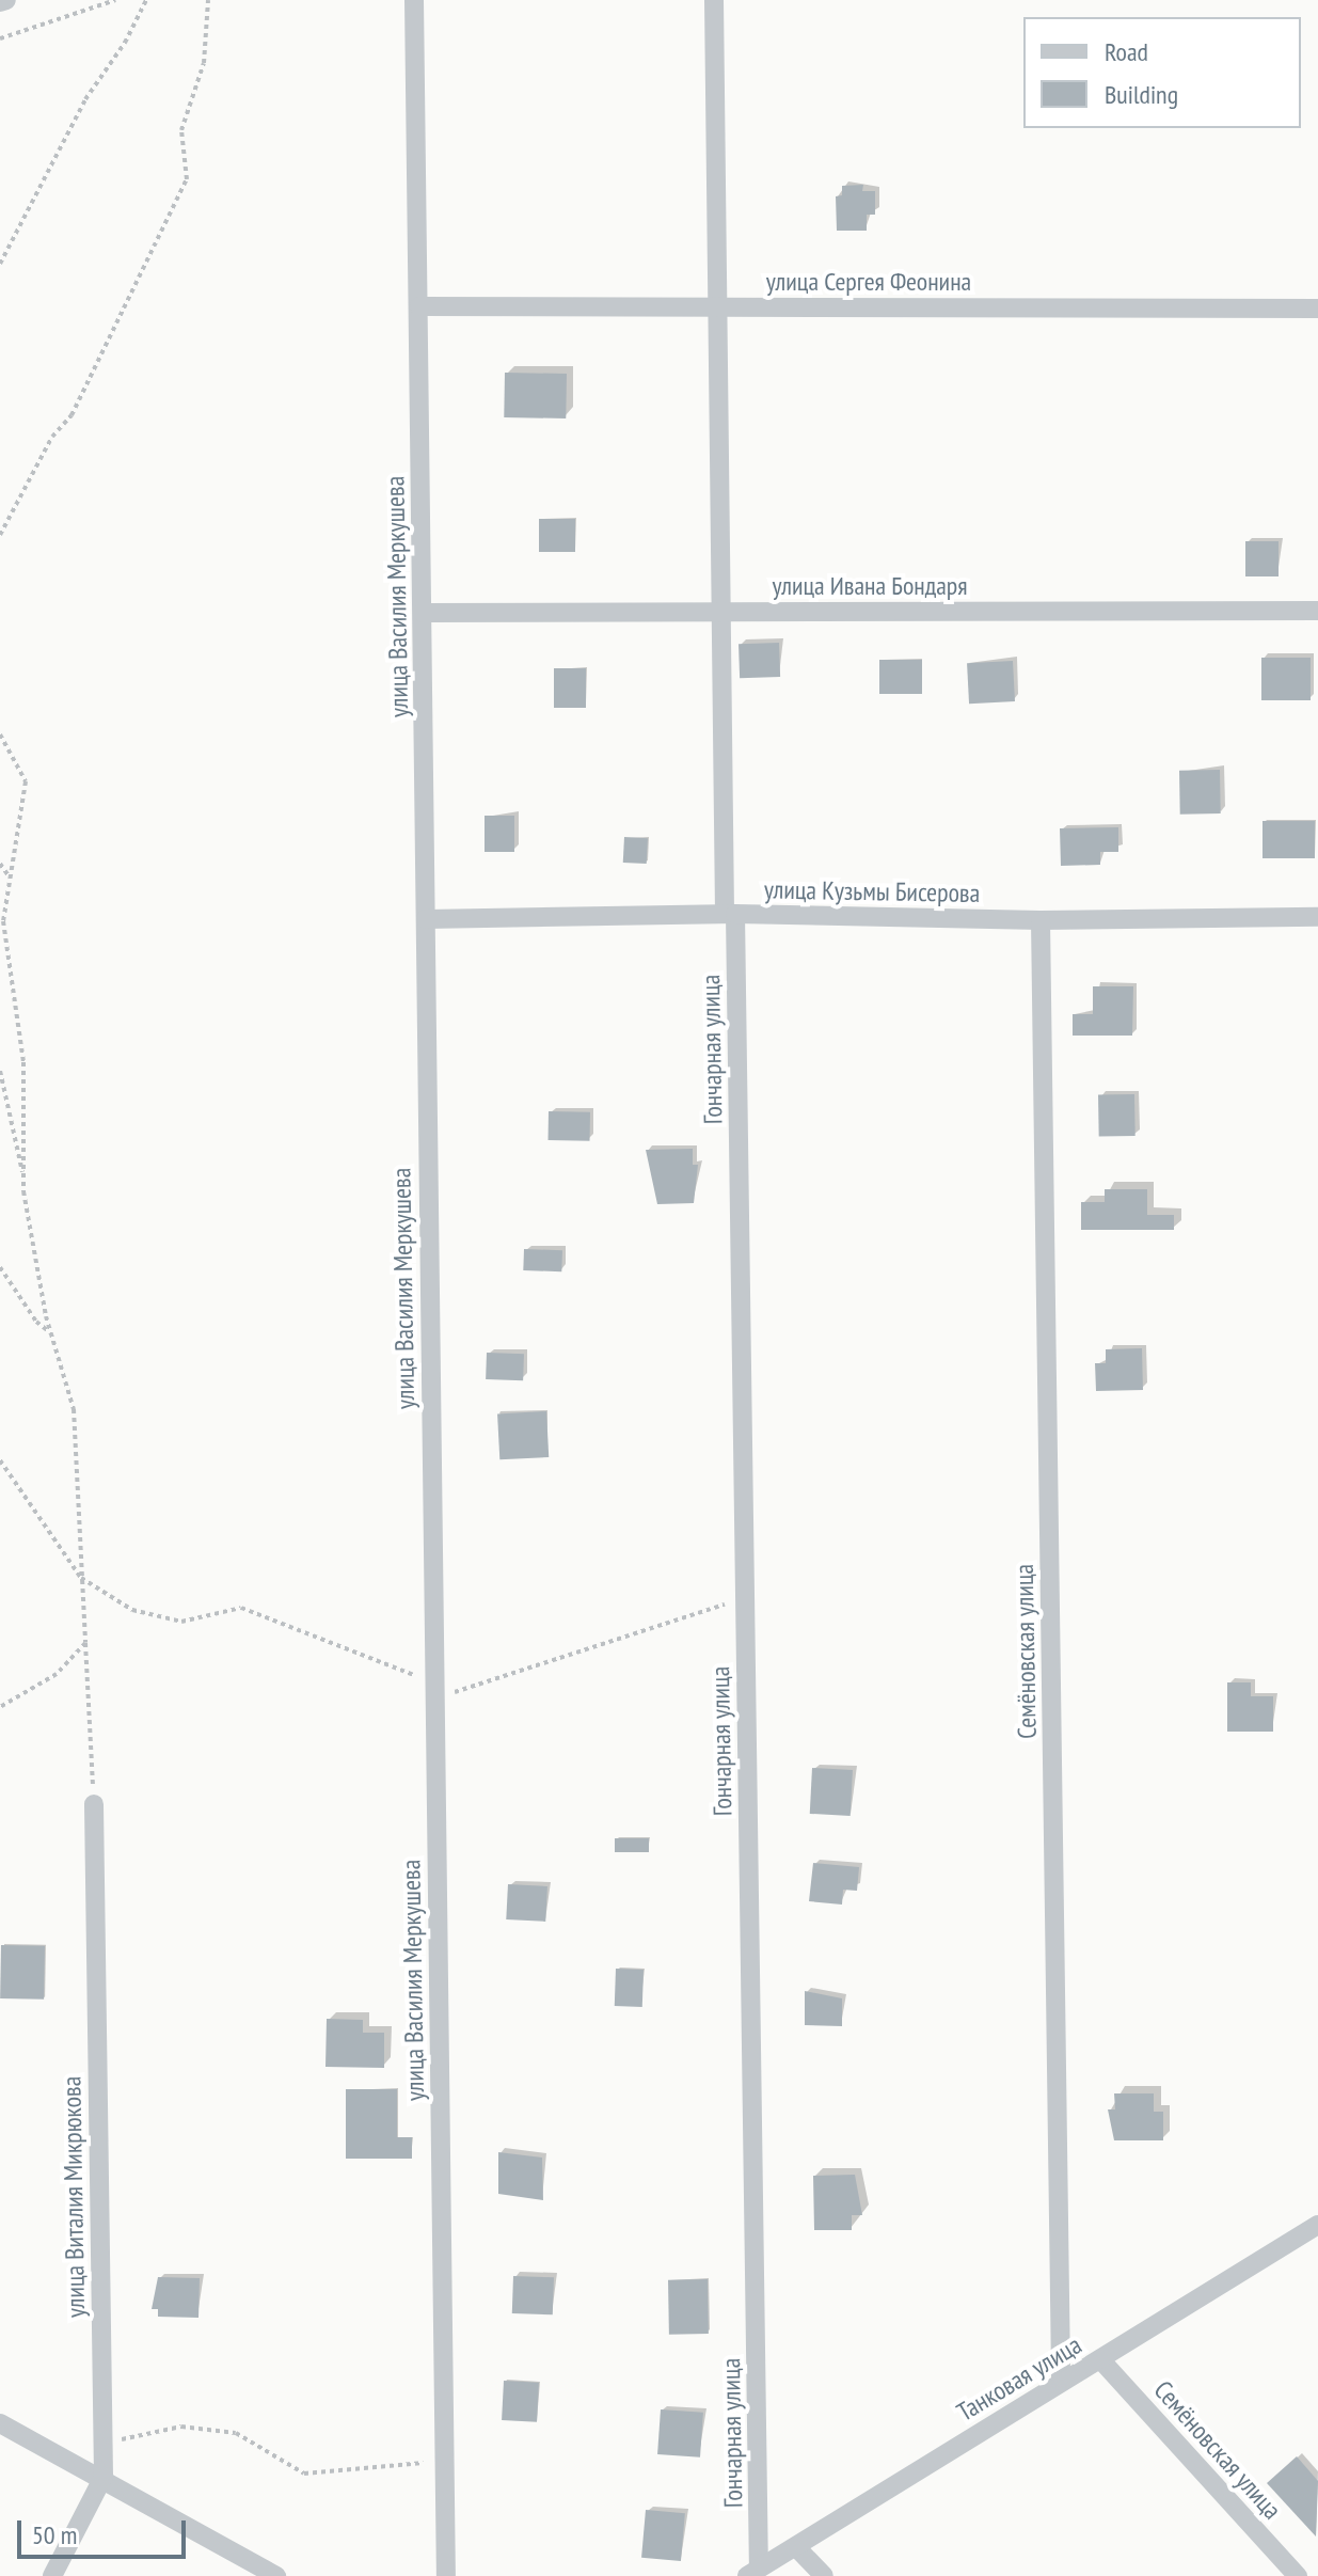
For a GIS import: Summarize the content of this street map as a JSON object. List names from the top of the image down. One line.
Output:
{"streets":{"street":["улица Сергея Феонина","улица Ивана Бондаря","улица Василия Меркушева","улица Кузьмы Бисерова","Гончарная улица","Семёновская улица","улица Виталия Микрюкова","Танковая улица"]},"crossings":[["улица Сергея Феонина","улица Василия Меркушева"],["улица Сергея Феонина","Гончарная улица"],["улица Ивана Бондаря","улица Василия Меркушева"],["улица Ивана Бондаря","Гончарная улица"],["улица Василия Меркушева","улица Кузьмы Бисерова"],["улица Кузьмы Бисерова","Гончарная улица"],["улица Кузьмы Бисерова","Семёновская улица"],["Гончарная улица","Танковая улица"],["Семёновская улица","Танковая улица"]],"legend":["Road","Building"],"scale_bar":"50 m"}
